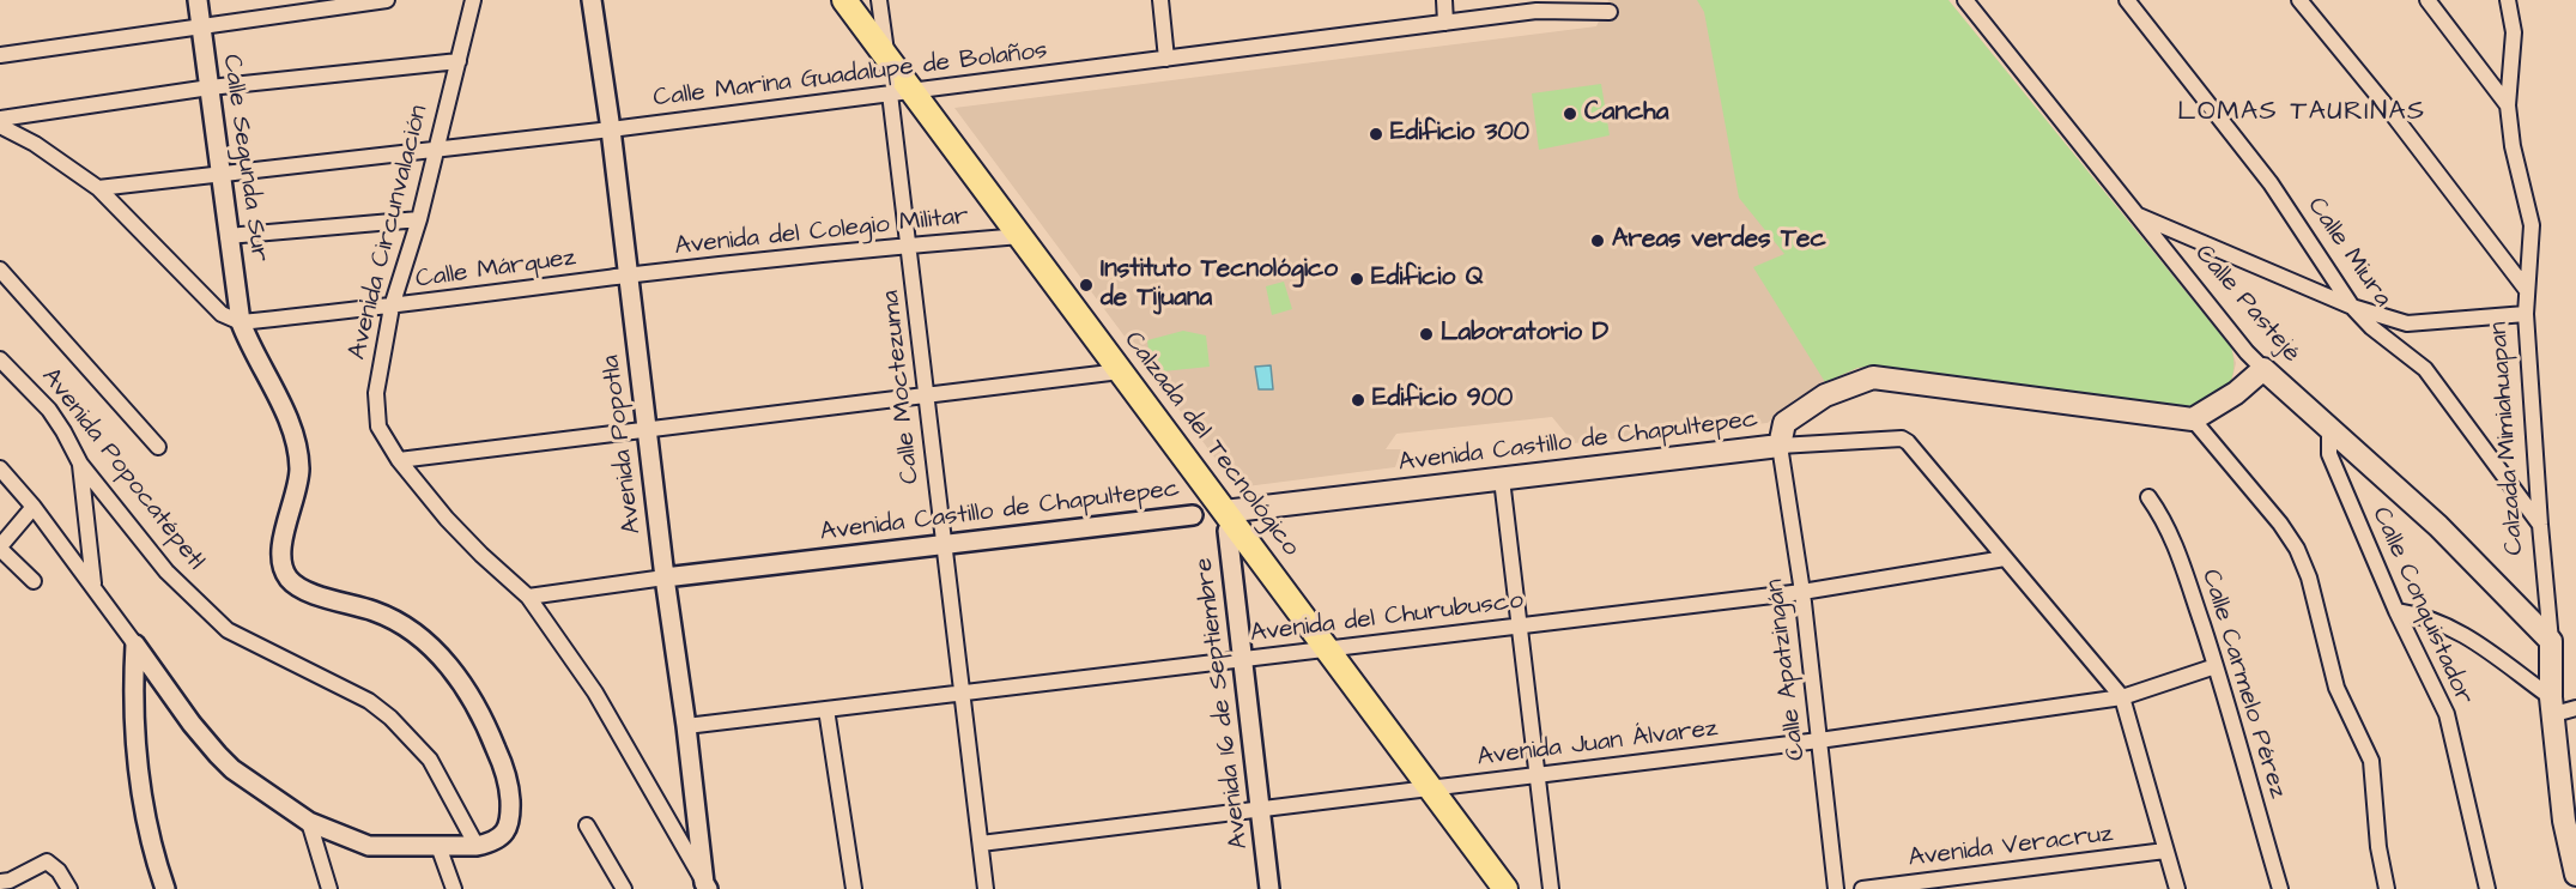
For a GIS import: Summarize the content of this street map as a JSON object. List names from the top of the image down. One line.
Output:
{"streets":{"main road":["Calle Pastejé","Calzada Mimiahuapan","Avenida Castillo de Chapultepec","Calzada del Tecnológico"],"street":["Calle Marina Guadalupe de Bolaños","Calle Segunda Sur","Avenida Circunvalación","Avenida del Colegio Militar","Calle Miura","Calle Márquez","Calle Moctezuma","Avenida Popotla","Avenida Popocatépetl","Calle Conquistador","Avenida del Churubusco","Calle Apatzingán","Calle Carmelo Pérez","Avenida 16 de Septiembre","Avenida Juan Álvarez","Avenida Veracruz"]},"crossings":[["Calle Marina Guadalupe de Bolaños","Calle Segunda Sur"],["Calle Marina Guadalupe de Bolaños","Avenida Circunvalación"],["Calle Marina Guadalupe de Bolaños","Calle Moctezuma"],["Calle Marina Guadalupe de Bolaños","Avenida Popotla"],["Calle Marina Guadalupe de Bolaños","Calzada del Tecnológico"],["Calle Segunda Sur","Calle Márquez"],["Calle Segunda Sur","Avenida Popocatépetl"],["Avenida Circunvalación","Calle Márquez"],["Avenida Circunvalación","Avenida Castillo de Chapultepec"],["Avenida Circunvalación","Avenida Popotla"],["Avenida del Colegio Militar","Calle Márquez"],["Avenida del Colegio Militar","Calle Moctezuma"],["Avenida del Colegio Militar","Avenida Popotla"],["Avenida del Colegio Militar","Calzada del Tecnológico"],["Calle Miura","Calzada Mimiahuapan"],["Calle Márquez","Avenida Popotla"],["Calle Pastejé","Calzada Mimiahuapan"],["Calle Pastejé","Calle Conquistador"],["Calle Moctezuma","Avenida Castillo de Chapultepec"],["Calle Moctezuma","Calzada del Tecnológico"],["Calle Moctezuma","Avenida del Churubusco"],["Calle Moctezuma","Avenida Juan Álvarez"],["Avenida Castillo de Chapultepec","Avenida Popotla"],["Avenida Castillo de Chapultepec","Calzada del Tecnológico"],["Avenida Castillo de Chapultepec","Avenida del Churubusco"],["Avenida Castillo de Chapultepec","Calle Apatzingán"],["Avenida Castillo de Chapultepec","Avenida 16 de Septiembre"],["Avenida Popotla","Avenida del Churubusco"],["Calzada del Tecnológico","Avenida del Churubusco"],["Calzada del Tecnológico","Avenida 16 de Septiembre"],["Calzada del Tecnológico","Avenida Juan Álvarez"],["Avenida del Churubusco","Calle Apatzingán"],["Avenida del Churubusco","Avenida 16 de Septiembre"],["Calle Apatzingán","Avenida Juan Álvarez"],["Calle Carmelo Pérez","Avenida Juan Álvarez"],["Avenida 16 de Septiembre","Avenida Juan Álvarez"]],"districts":["LOMAS TAURINAS"],"places":["Cancha","Edificio 300","Areas verdes Tec","Edificio Q","Instituto Tecnológico de Tijuana","Laboratorio D","Edificio 900"]}
